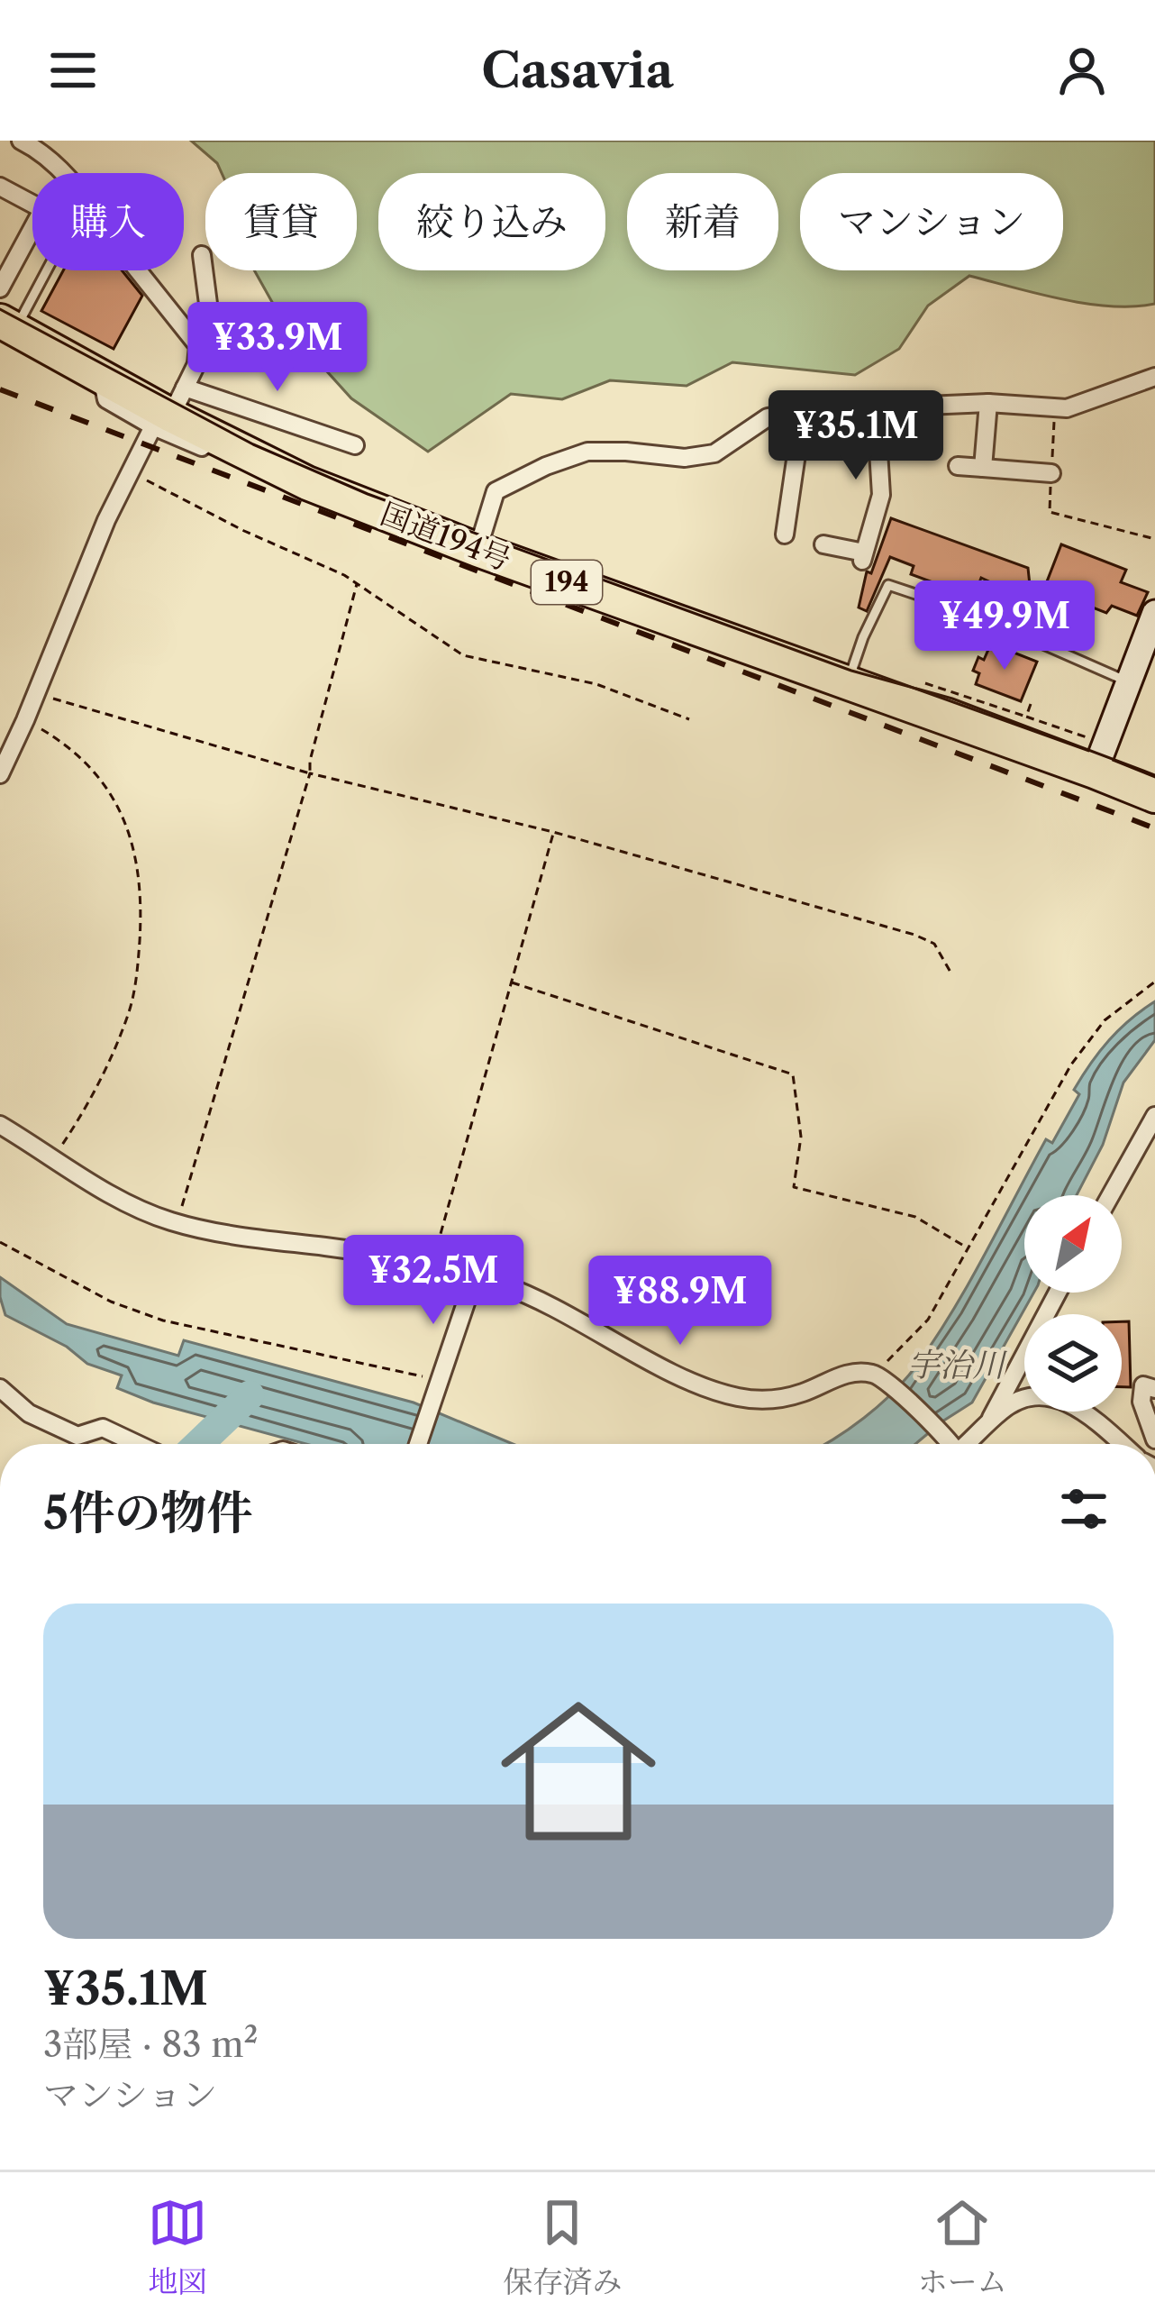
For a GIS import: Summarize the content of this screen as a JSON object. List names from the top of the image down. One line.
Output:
{"streets":{"highway":["国道194号","194"]},"water":["宇治川"],"north":"top right","page":{"header":"Casavia","chip":["購入","賃貸","絞り込み","新着","マンション"],"price":["¥33.9M","¥35.1M","¥49.9M","¥32.5M","¥88.9M"],"heading":"5件の物件","list":[{"name":"¥35.1M","note":"3部屋 · 83 m² · マンション"}],"tabs":["地図","保存済み","ホーム"]}}
